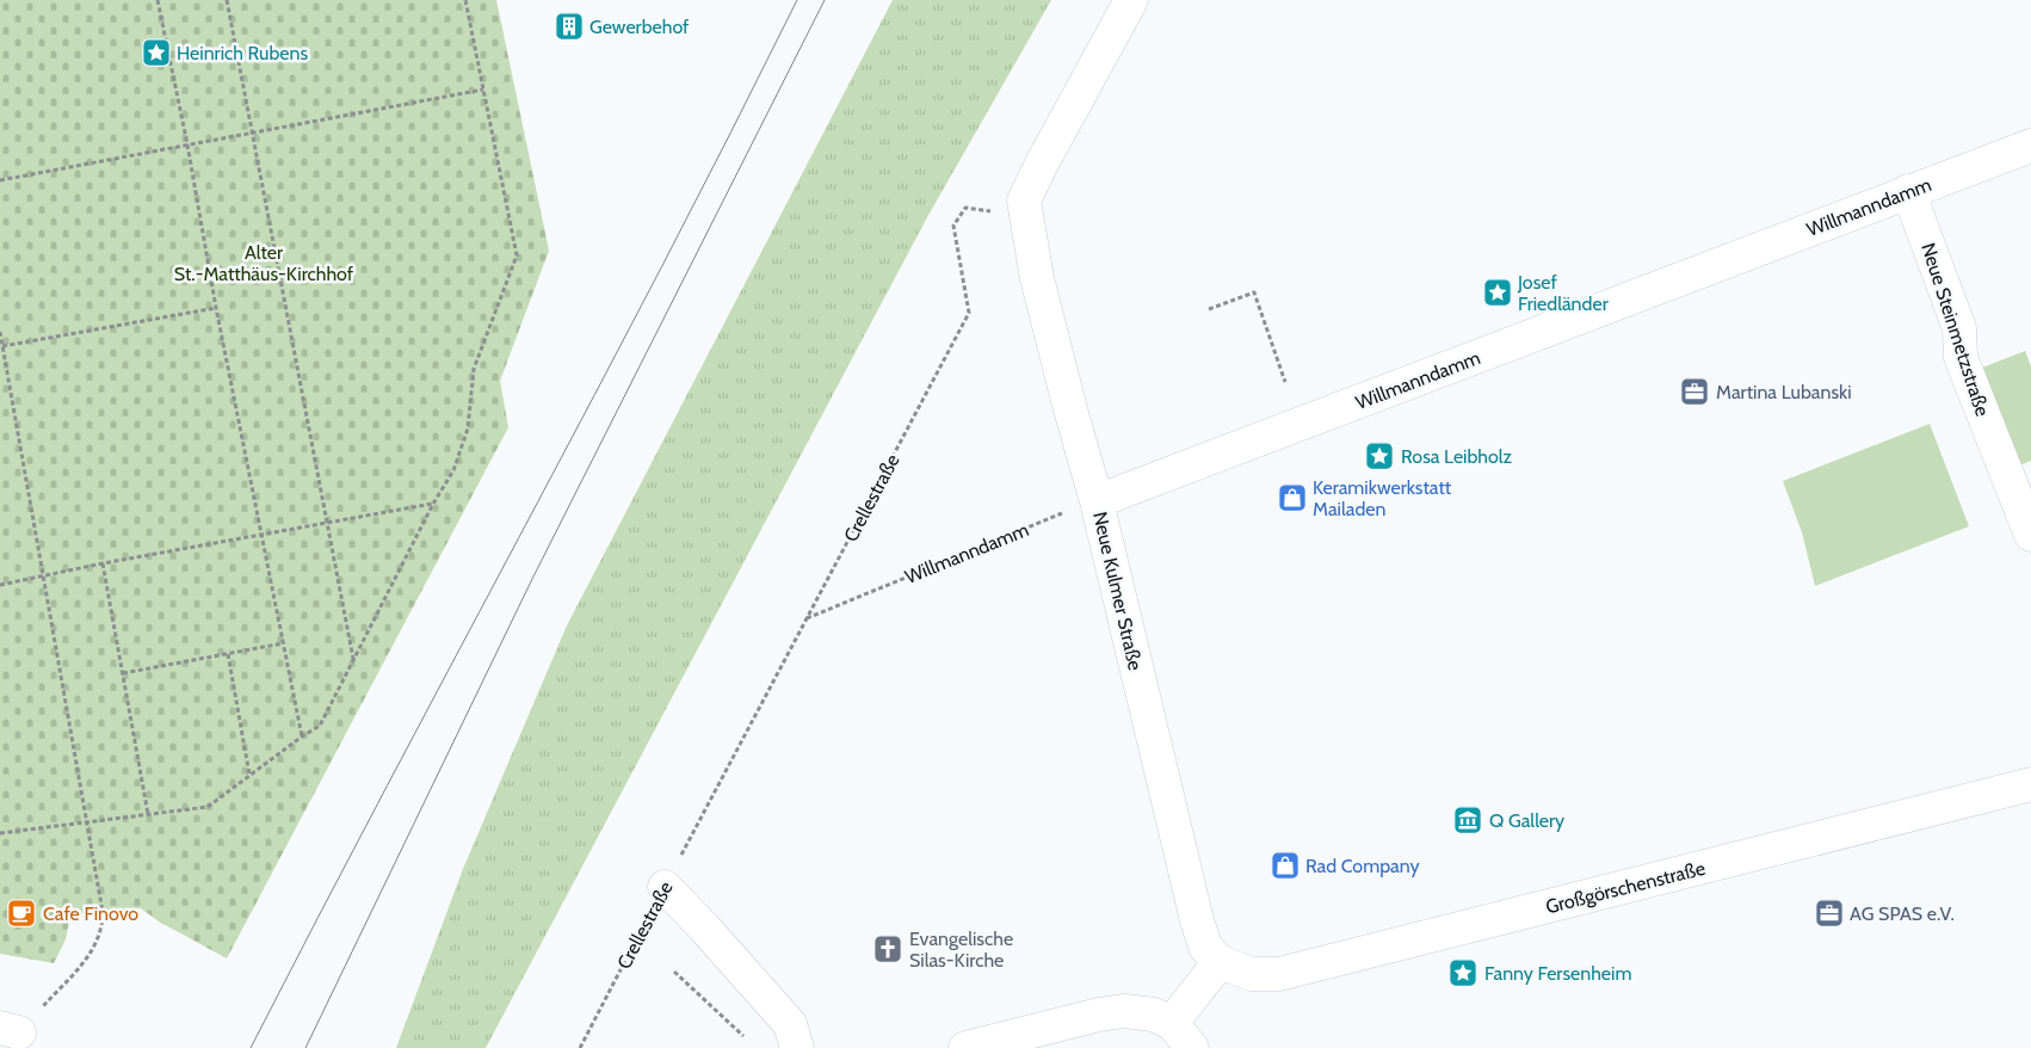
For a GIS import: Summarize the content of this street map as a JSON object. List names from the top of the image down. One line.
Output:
{"streets":{"street":["Willmanndamm","Neue Steinmetzstraße","Neue Kulmer Straße","Großgörschenstraße"],"path":["Crellestraße"]},"crossings":[["Willmanndamm","Neue Steinmetzstraße"],["Willmanndamm","Crellestraße"],["Willmanndamm","Neue Kulmer Straße"],["Crellestraße","Neue Kulmer Straße"],["Neue Kulmer Straße","Großgörschenstraße"]],"parks":["Alter St.-Matthäus-Kirchhof"],"places":{"building":["Gewerbehof"],"place":["Heinrich Rubens","Josef Friedländer","Rosa Leibholz","Fanny Fersenheim"],"office":["Martina Lubanski","AG SPAS e.V."],"shop":["Keramikwerkstatt Mailaden","Rad Company"],"museum":["Q Gallery"],"cafe":["Cafe Finovo"],"church":["Evangelische Silas-Kirche"]}}
